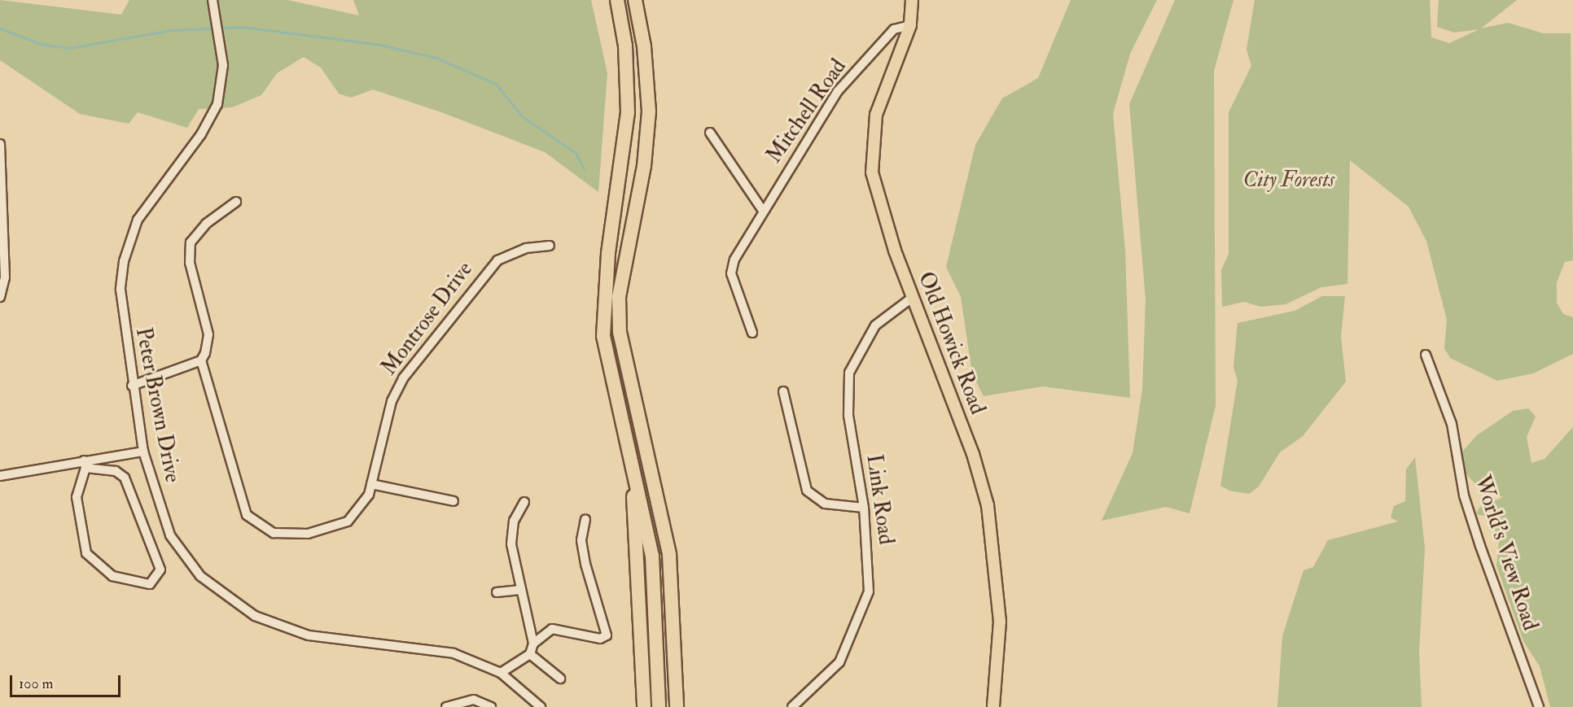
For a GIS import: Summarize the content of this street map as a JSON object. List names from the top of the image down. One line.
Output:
{"streets":{"main road":["Old Howick Road"],"street":["Mitchell Road","Montrose Drive","Peter Brown Drive","Link Road","World's View Road"]},"crossings":[["Mitchell Road","Old Howick Road"],["Old Howick Road","Link Road"]],"parks":["City Forests"],"scale_bar":"100 m"}
